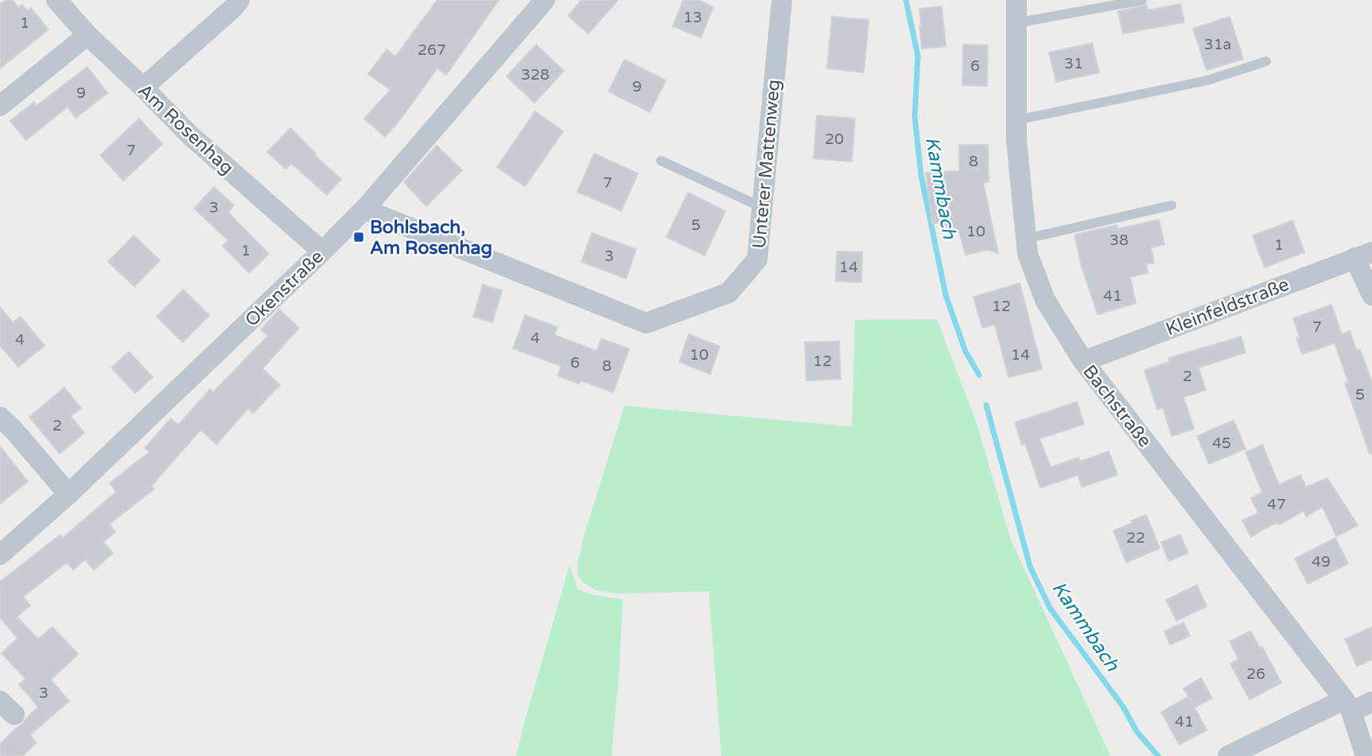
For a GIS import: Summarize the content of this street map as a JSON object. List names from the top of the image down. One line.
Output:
{"streets":{"street":["Am Rosenhag","Unterer Mattenweg","Okenstraße","Kleinfeldstraße","Bachstraße"]},"crossings":[["Am Rosenhag","Okenstraße"],["Unterer Mattenweg","Okenstraße"],["Kleinfeldstraße","Bachstraße"]],"water":["Kammbach"],"places":{"transit":["Bohlsbach, Am Rosenhag"]},"house_numbers":["13","1","31a","267","31","6","328","9","9","20","7","8","7","3","5","10","38","1","1","3","14","41","12","7","4","4","10","14","12","6","8","2","5","2","45","47","22","49","26","3","41"]}
